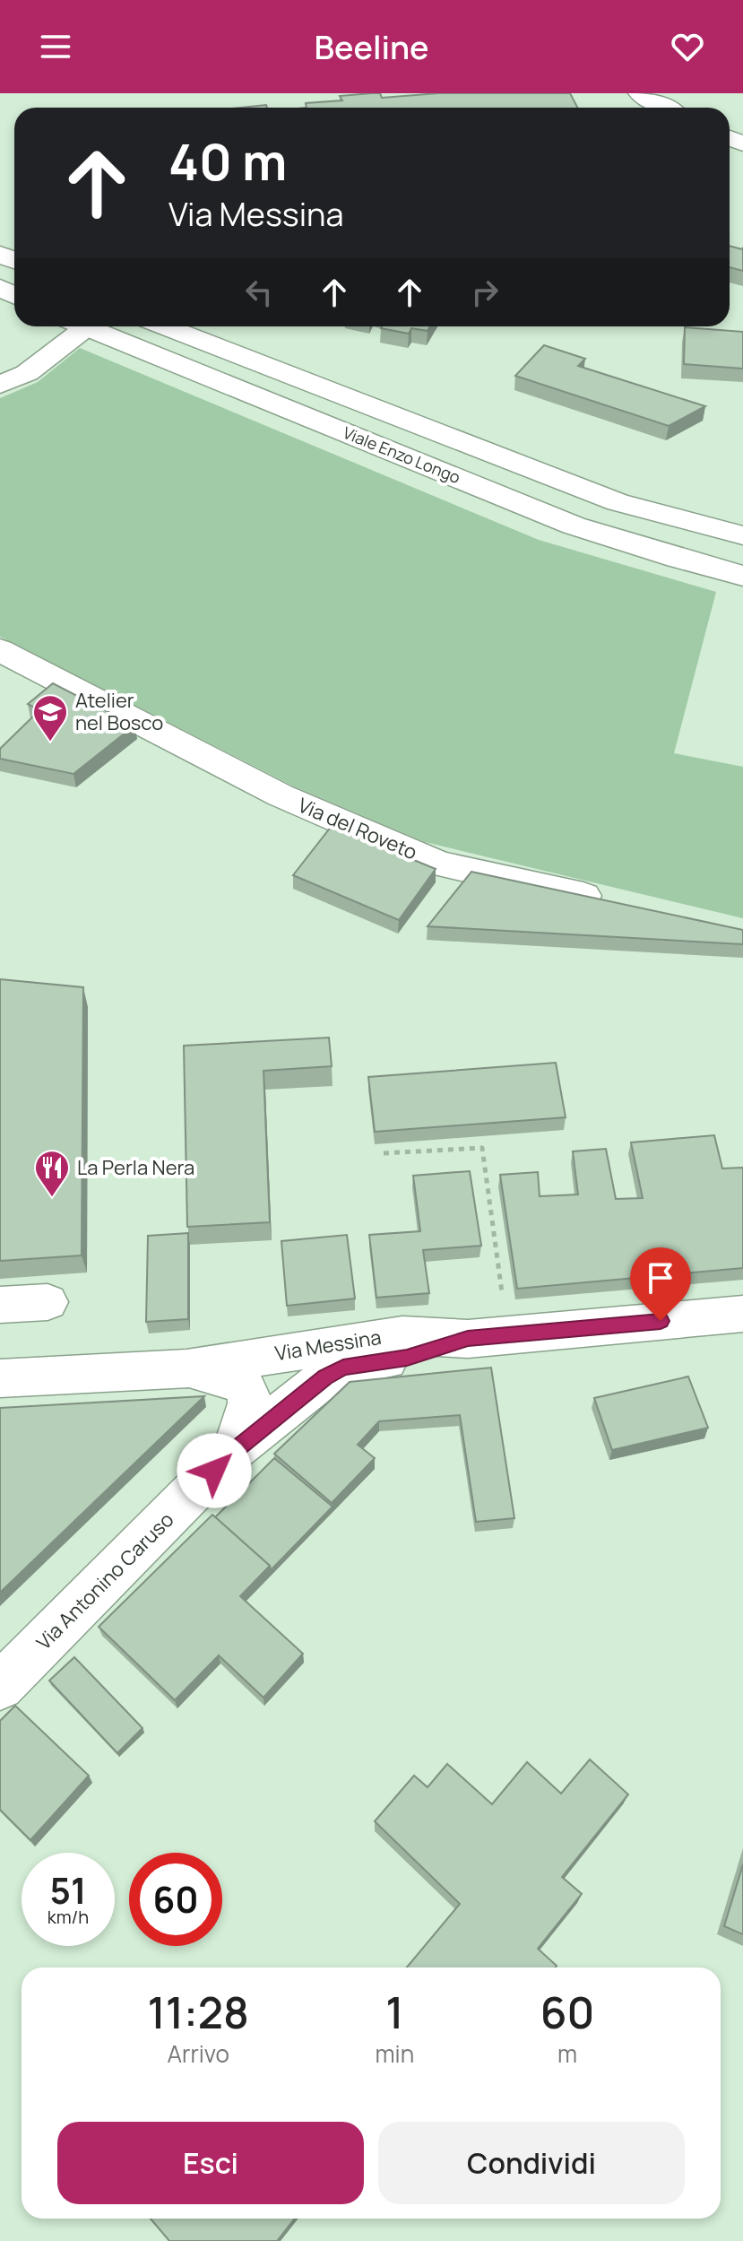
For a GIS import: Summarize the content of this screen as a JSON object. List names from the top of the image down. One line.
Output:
{"streets":{"main road":["Viale Enzo Longo","Via del Roveto","Via Messina","Via Antonino Caruso"]},"crossings":[["Via Messina","Via Antonino Caruso"]],"places":{"school or university":["Atelier nel Bosco"],"restaurant":["La Perla Nera"]},"page":{"header":"Beeline","turn":["40 m","Via Messina"],"speed":"51 km/h","limit":"60","eta":["11:28","Arrivo","1","min","60","m"],"buttons":["Esci","Condividi"]}}
